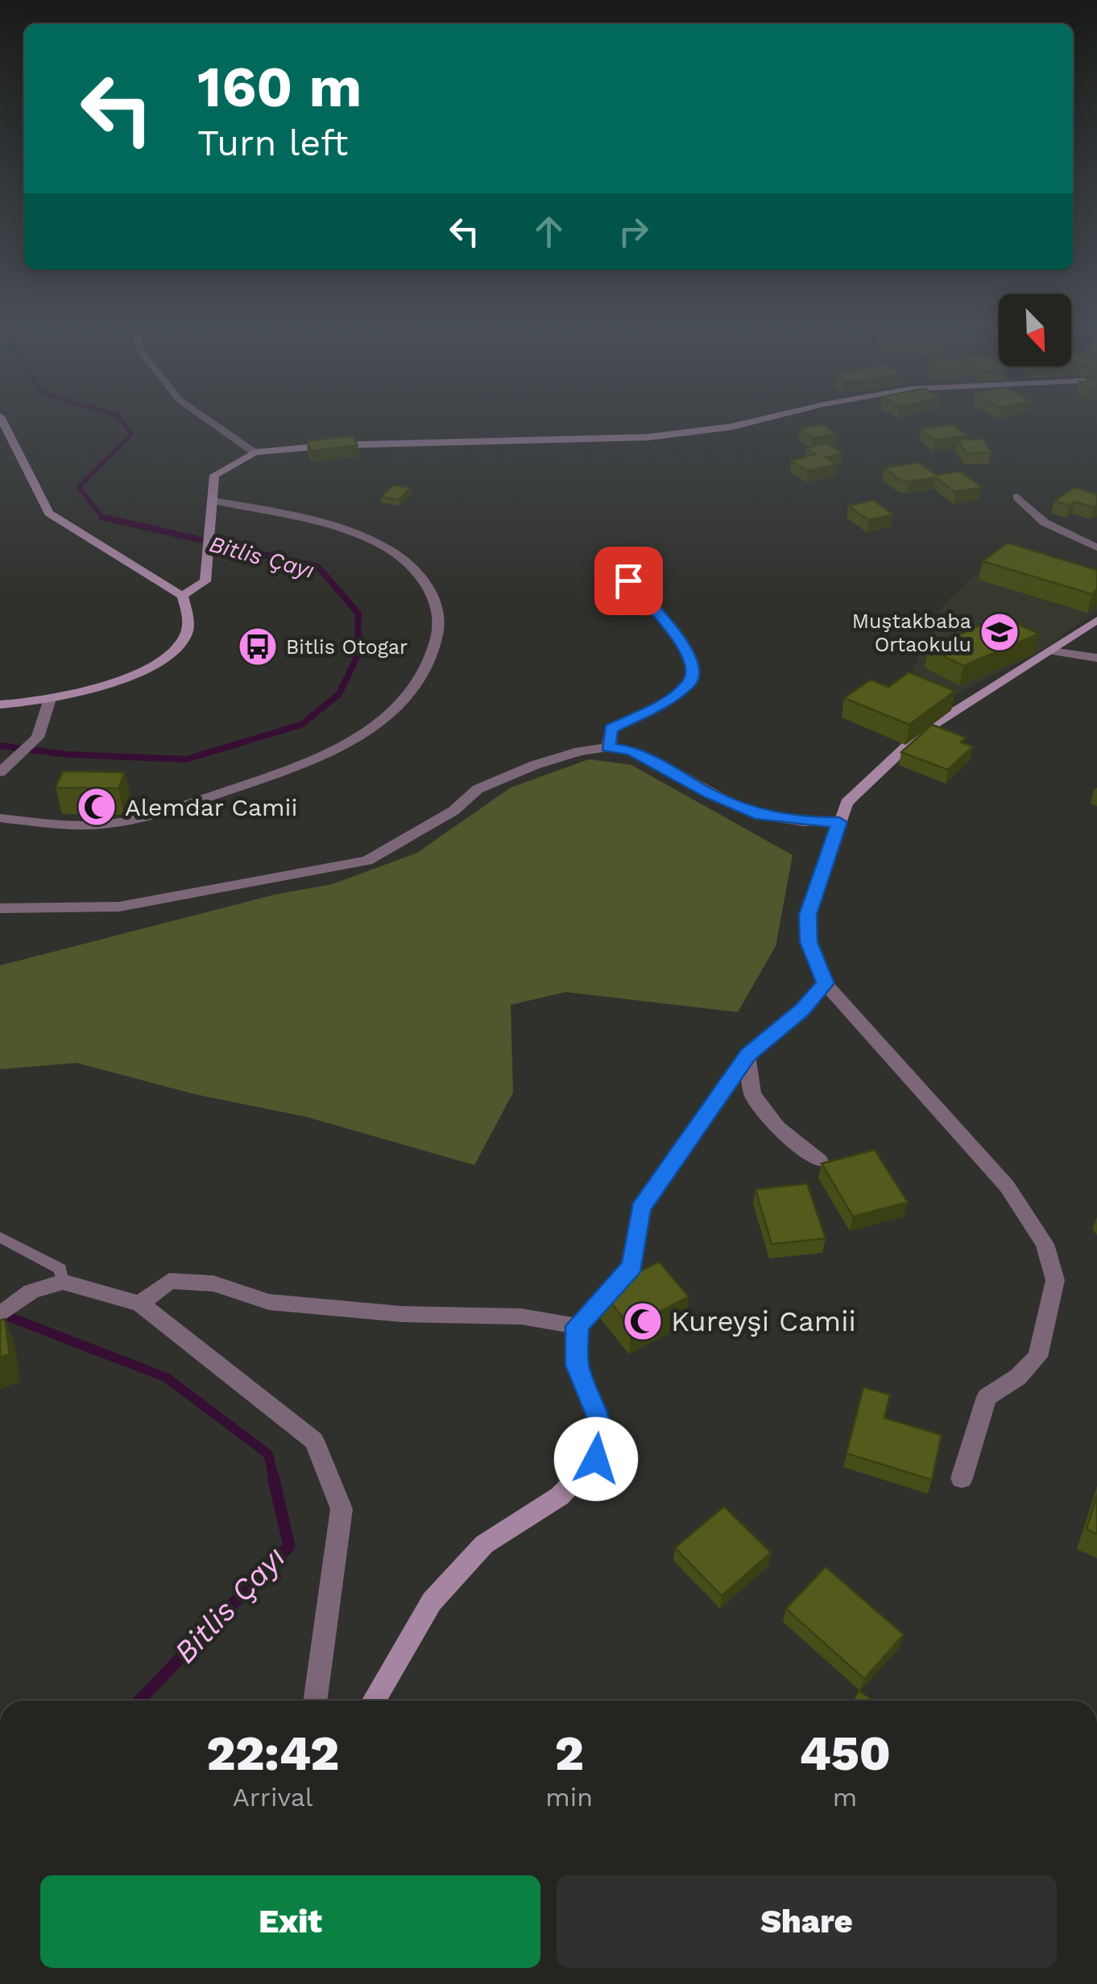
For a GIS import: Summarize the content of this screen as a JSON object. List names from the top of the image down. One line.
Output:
{"water":["Bitlis Çayı"],"places":{"school or university":["Muştakbaba Ortaokulu"],"bus stop":["Bitlis Otogar"],"mosque":["Alemdar Camii","Kureyşi Camii"]},"north":"bottom right","page":{"turn":["160 m","Turn left"],"eta":["22:42","Arrival","2","min","450","m"],"buttons":["Exit","Share"]}}
